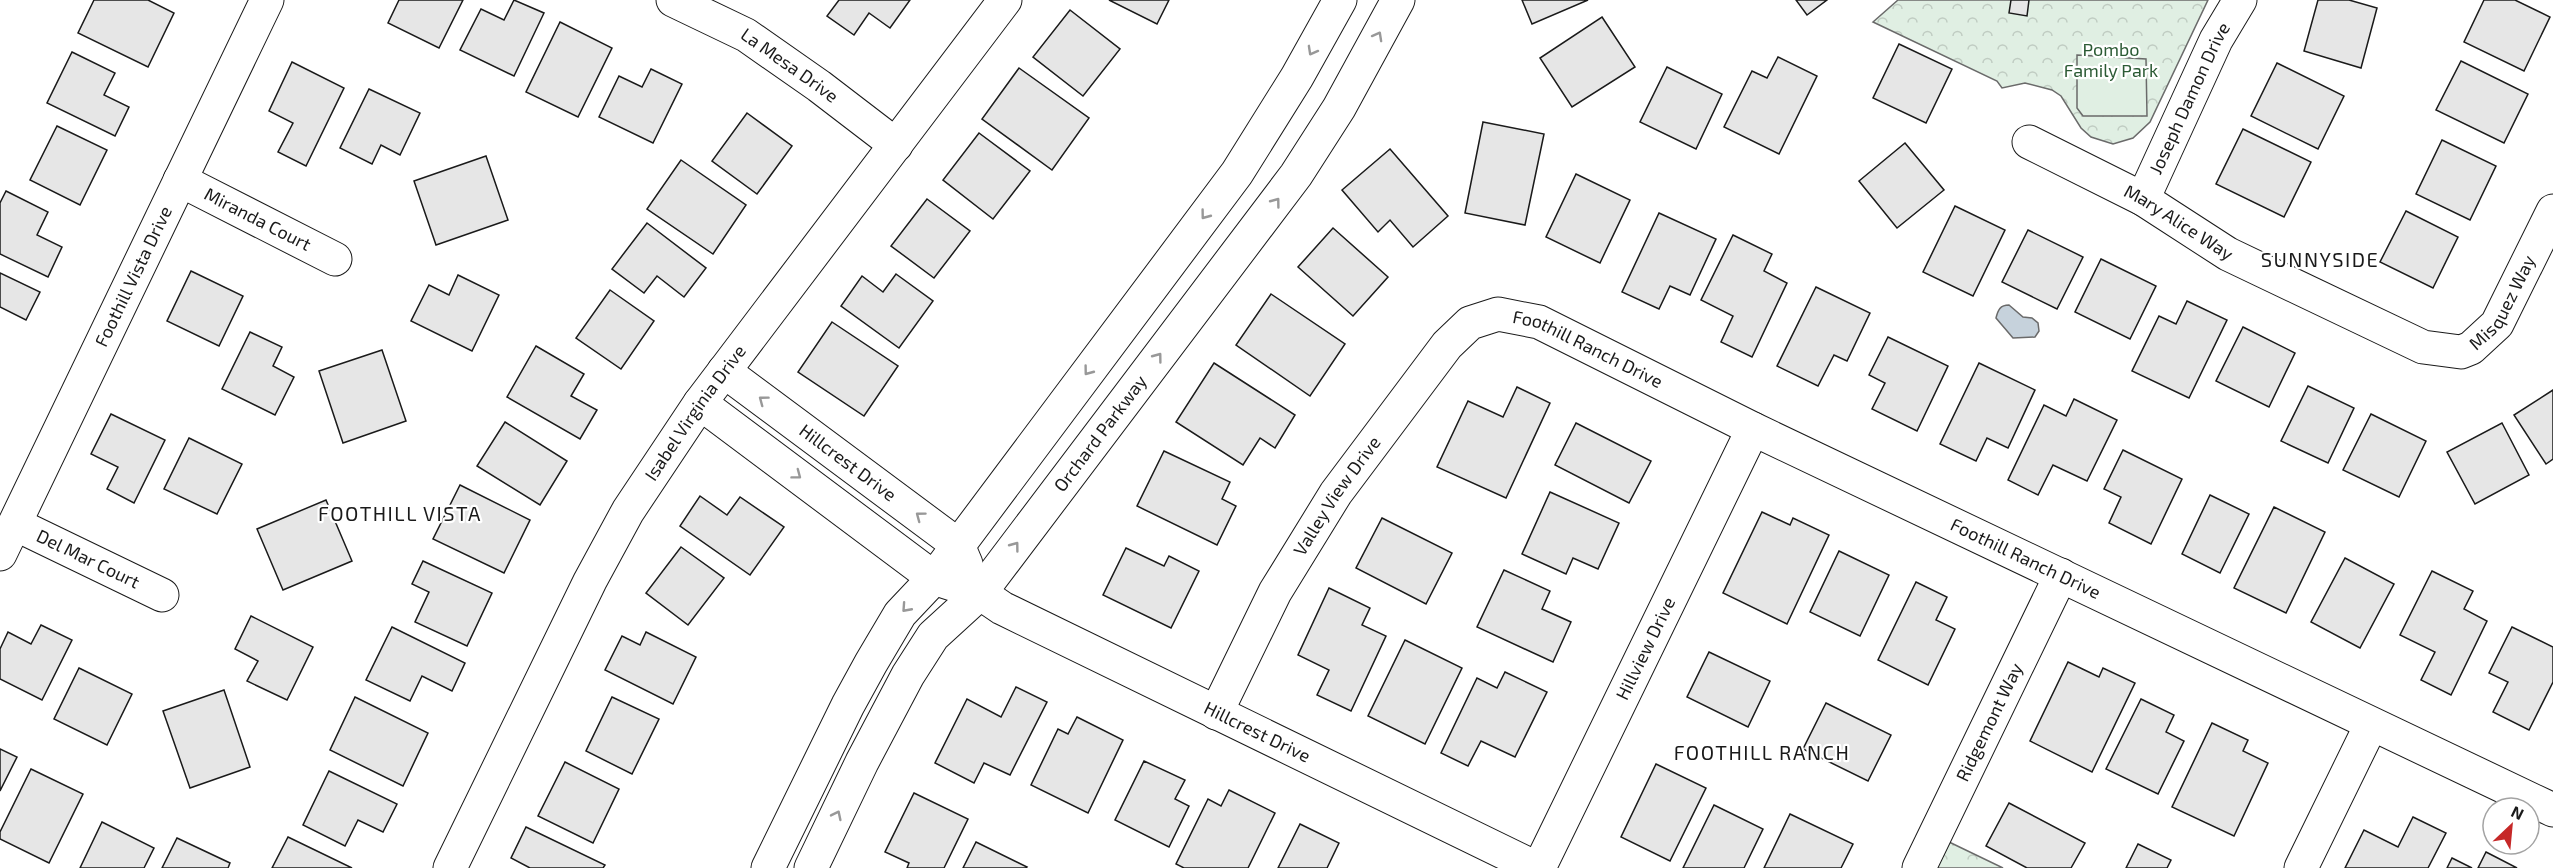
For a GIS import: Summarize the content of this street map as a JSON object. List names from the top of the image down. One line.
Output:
{"streets":{"street":["La Mesa Drive","Joseph Damon Drive","Miranda Court","Mary Alice Way","Foothill Vista Drive","Misquez Way","Foothill Ranch Drive","Isabel Virginia Drive","Orchard Parkway","Hillcrest Drive","Valley View Drive","Del Mar Court","Hillview Drive","Ridgemont Way"]},"crossings":[["La Mesa Drive","Isabel Virginia Drive"],["Joseph Damon Drive","Mary Alice Way"],["Miranda Court","Foothill Vista Drive"],["Mary Alice Way","Misquez Way"],["Foothill Vista Drive","Del Mar Court"],["Foothill Ranch Drive","Valley View Drive"],["Foothill Ranch Drive","Hillview Drive"],["Foothill Ranch Drive","Ridgemont Way"],["Isabel Virginia Drive","Hillcrest Drive"],["Orchard Parkway","Hillcrest Drive"],["Hillcrest Drive","Valley View Drive"],["Hillcrest Drive","Hillview Drive"]],"districts":["SUNNYSIDE","FOOTHILL VISTA","FOOTHILL RANCH"],"parks":["Pombo Family Park"],"north":"top right"}
